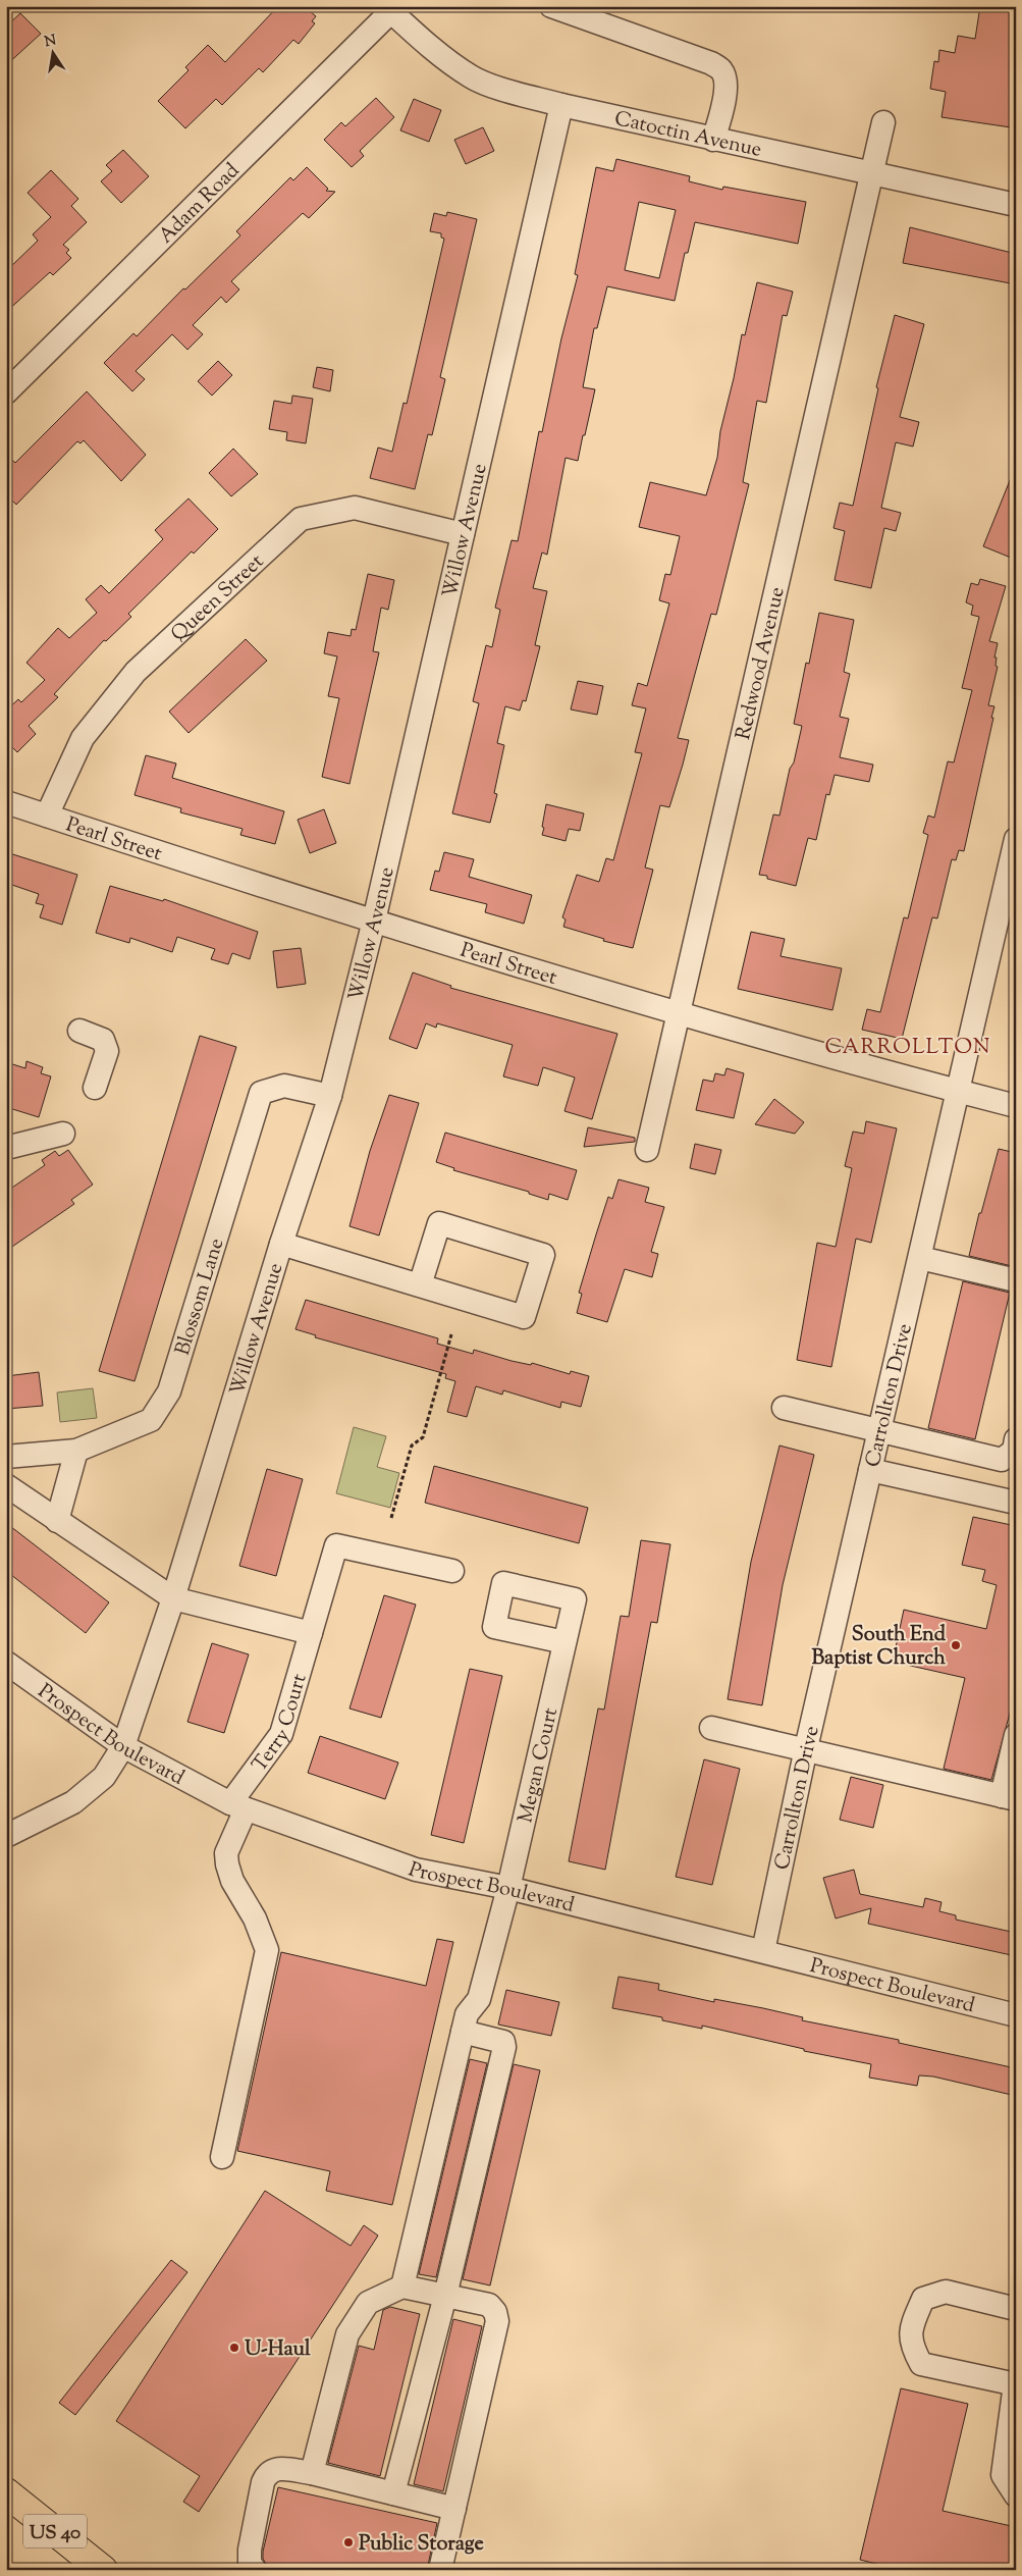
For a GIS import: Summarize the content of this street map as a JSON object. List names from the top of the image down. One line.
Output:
{"streets":{"highway":["US 40"],"street":["Catoctin Avenue","Adam Road","Willow Avenue","Queen Street","Redwood Avenue","Pearl Street","Blossom Lane","Carrollton Drive","Terry Court","Prospect Boulevard","Megan Court"]},"crossings":[["Catoctin Avenue","Adam Road"],["Catoctin Avenue","Willow Avenue"],["Catoctin Avenue","Redwood Avenue"],["Willow Avenue","Queen Street"],["Willow Avenue","Pearl Street"],["Willow Avenue","Blossom Lane"],["Willow Avenue","Prospect Boulevard"],["Queen Street","Pearl Street"],["Redwood Avenue","Pearl Street"],["Pearl Street","Carrollton Drive"],["Carrollton Drive","Prospect Boulevard"],["Terry Court","Prospect Boulevard"],["Prospect Boulevard","Megan Court"]],"districts":["CARROLLTON"],"places":["South End Baptist Church","U-Haul","Public Storage"],"north":"top"}
